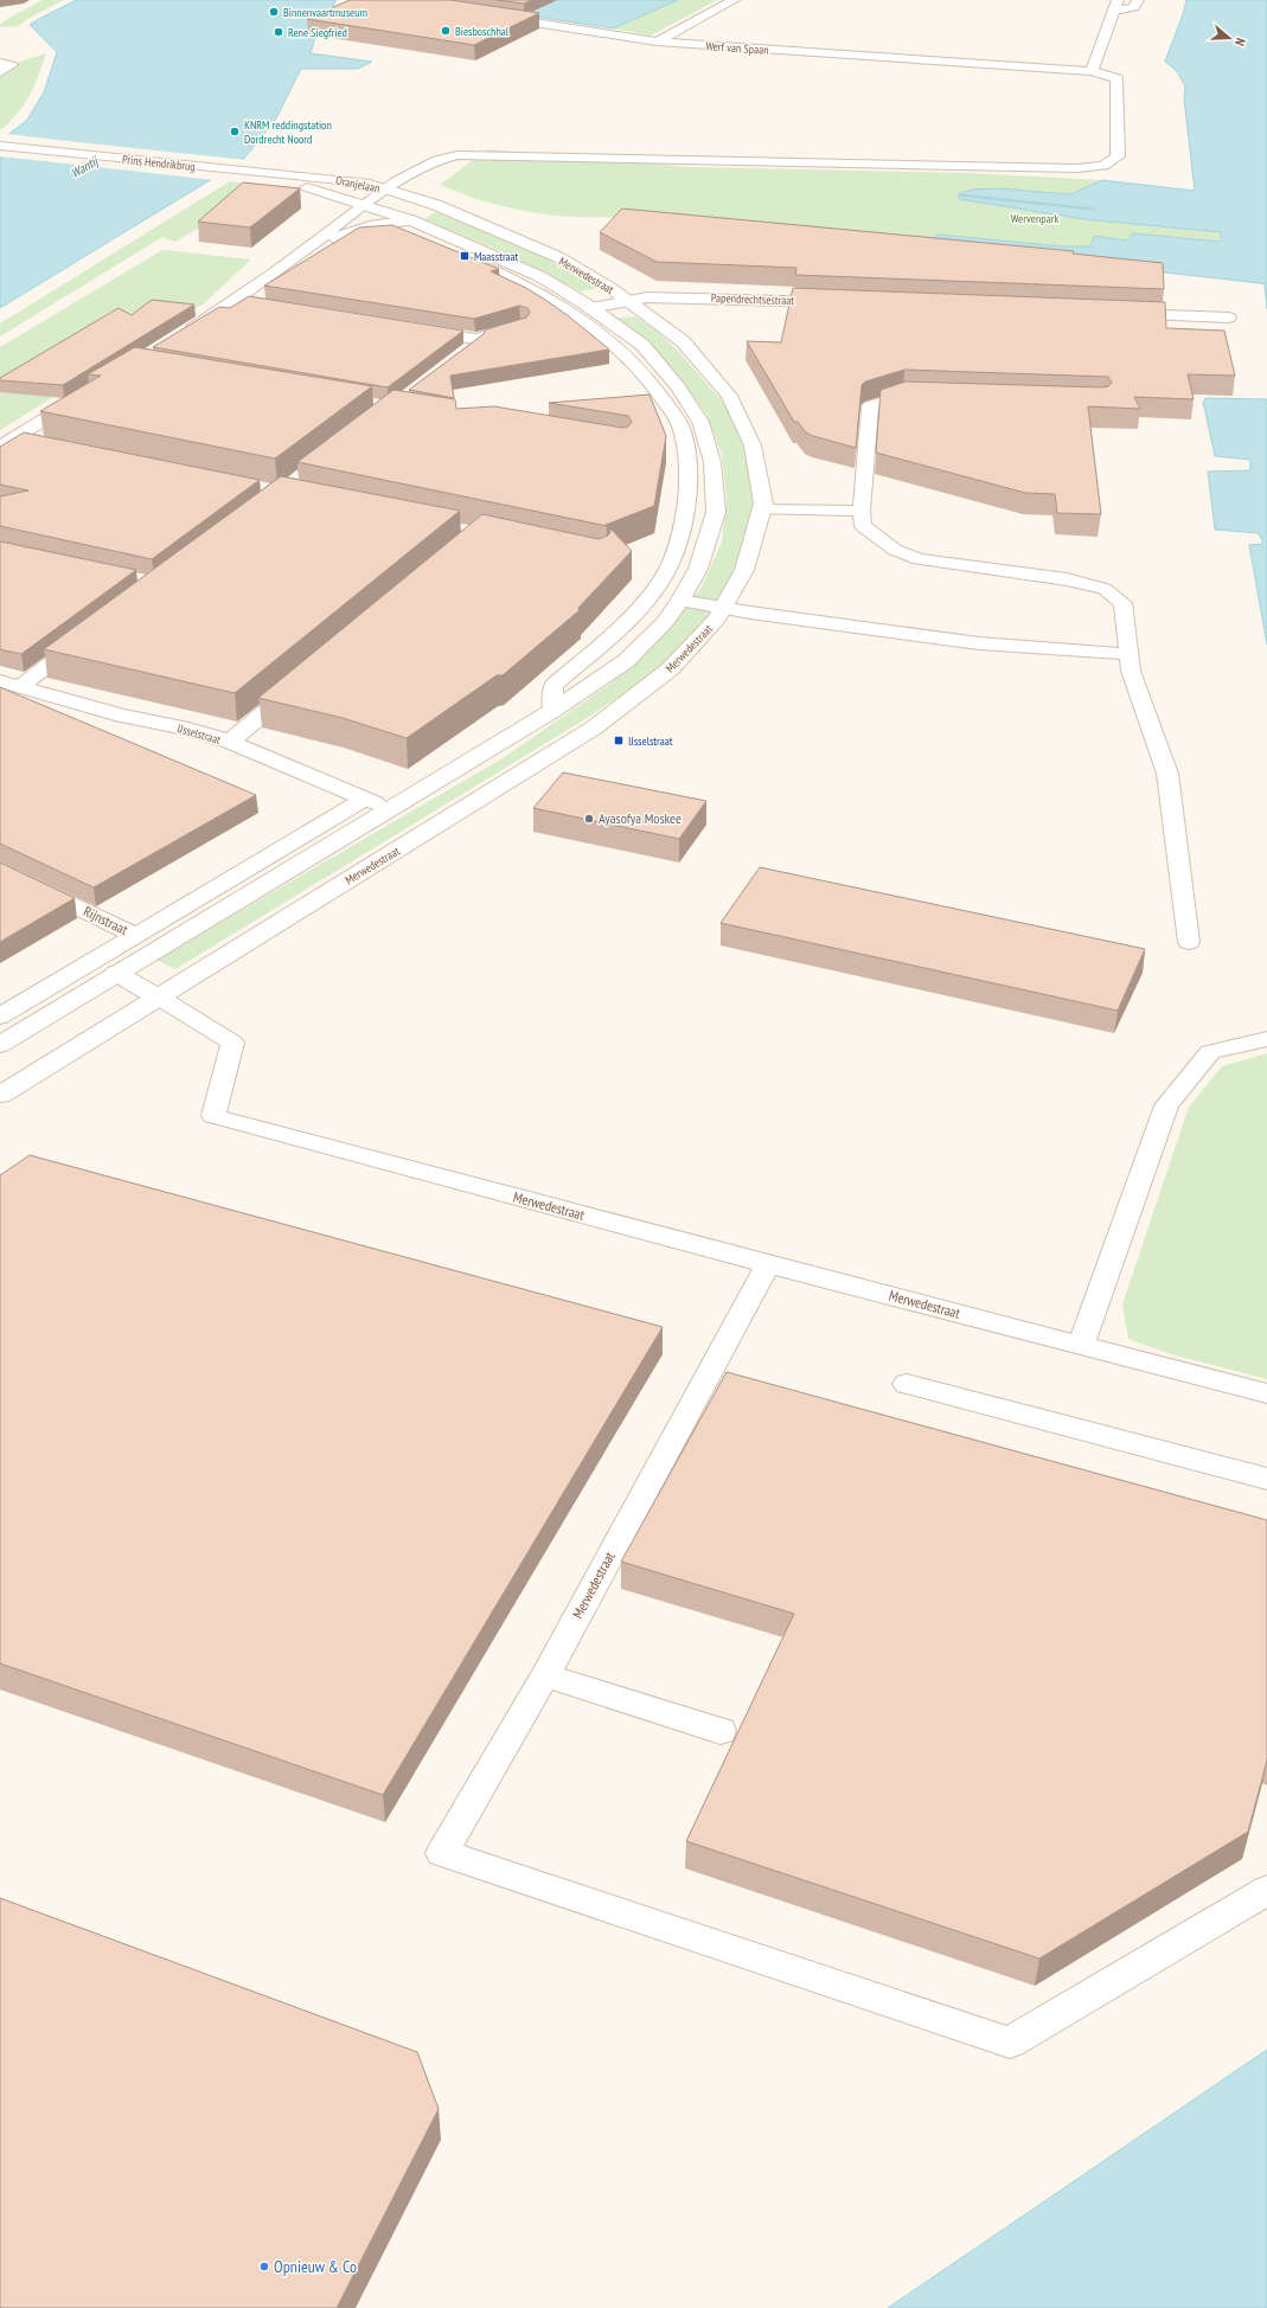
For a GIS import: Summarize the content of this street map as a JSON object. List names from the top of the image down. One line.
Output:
{"streets":{"street":["Werf van Spaan","Prins Hendrikbrug","Oranjelaan","Merwedestraat","Papendrechtsestraat","IJsselstraat","Rijnstraat"]},"crossings":[["Prins Hendrikbrug","Oranjelaan"],["Oranjelaan","Merwedestraat"],["Merwedestraat","Papendrechtsestraat"],["Merwedestraat","IJsselstraat"]],"water":["Wantij"],"parks":["Wervenpark"],"places":{"other":["Binnenvaartmuseum","Biesboschhal","Rene Siegfried","KNRM reddingstation Dordrecht Noord","Ayasofya Moskee","Opnieuw & Co"],"transit":["Maasstraat","IJsselstraat"]},"north":"right"}
